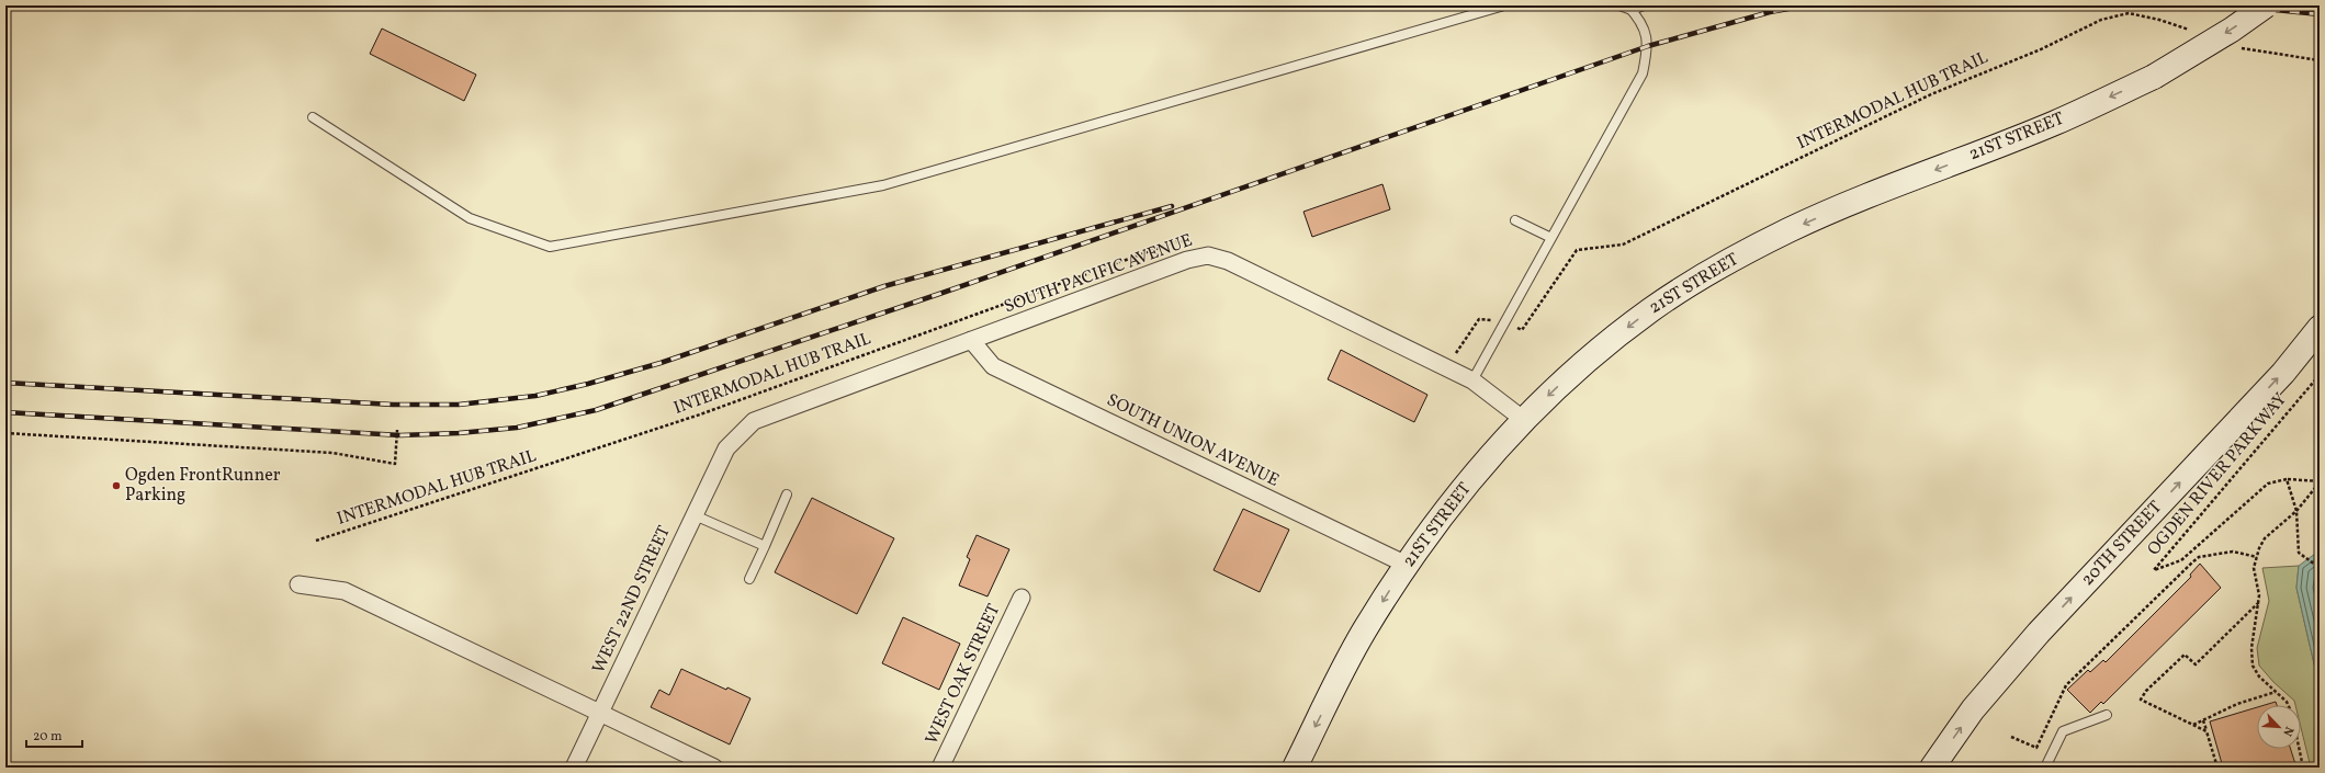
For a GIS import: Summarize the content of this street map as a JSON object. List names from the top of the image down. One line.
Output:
{"streets":{"main road":["21ST STREET","20TH STREET"],"street":["SOUTH PACIFIC AVENUE","SOUTH UNION AVENUE","WEST 22ND STREET","WEST OAK STREET"],"path":["INTERMODAL HUB TRAIL","OGDEN RIVER PARKWAY"]},"crossings":[["21ST STREET","SOUTH PACIFIC AVENUE"],["21ST STREET","SOUTH UNION AVENUE"],["SOUTH PACIFIC AVENUE","SOUTH UNION AVENUE"],["SOUTH PACIFIC AVENUE","WEST 22ND STREET"]],"one_way":["21ST STREET","20TH STREET"],"places":["Ogden FrontRunner Parking"],"scale_bar":"20 m","north":"bottom right"}
